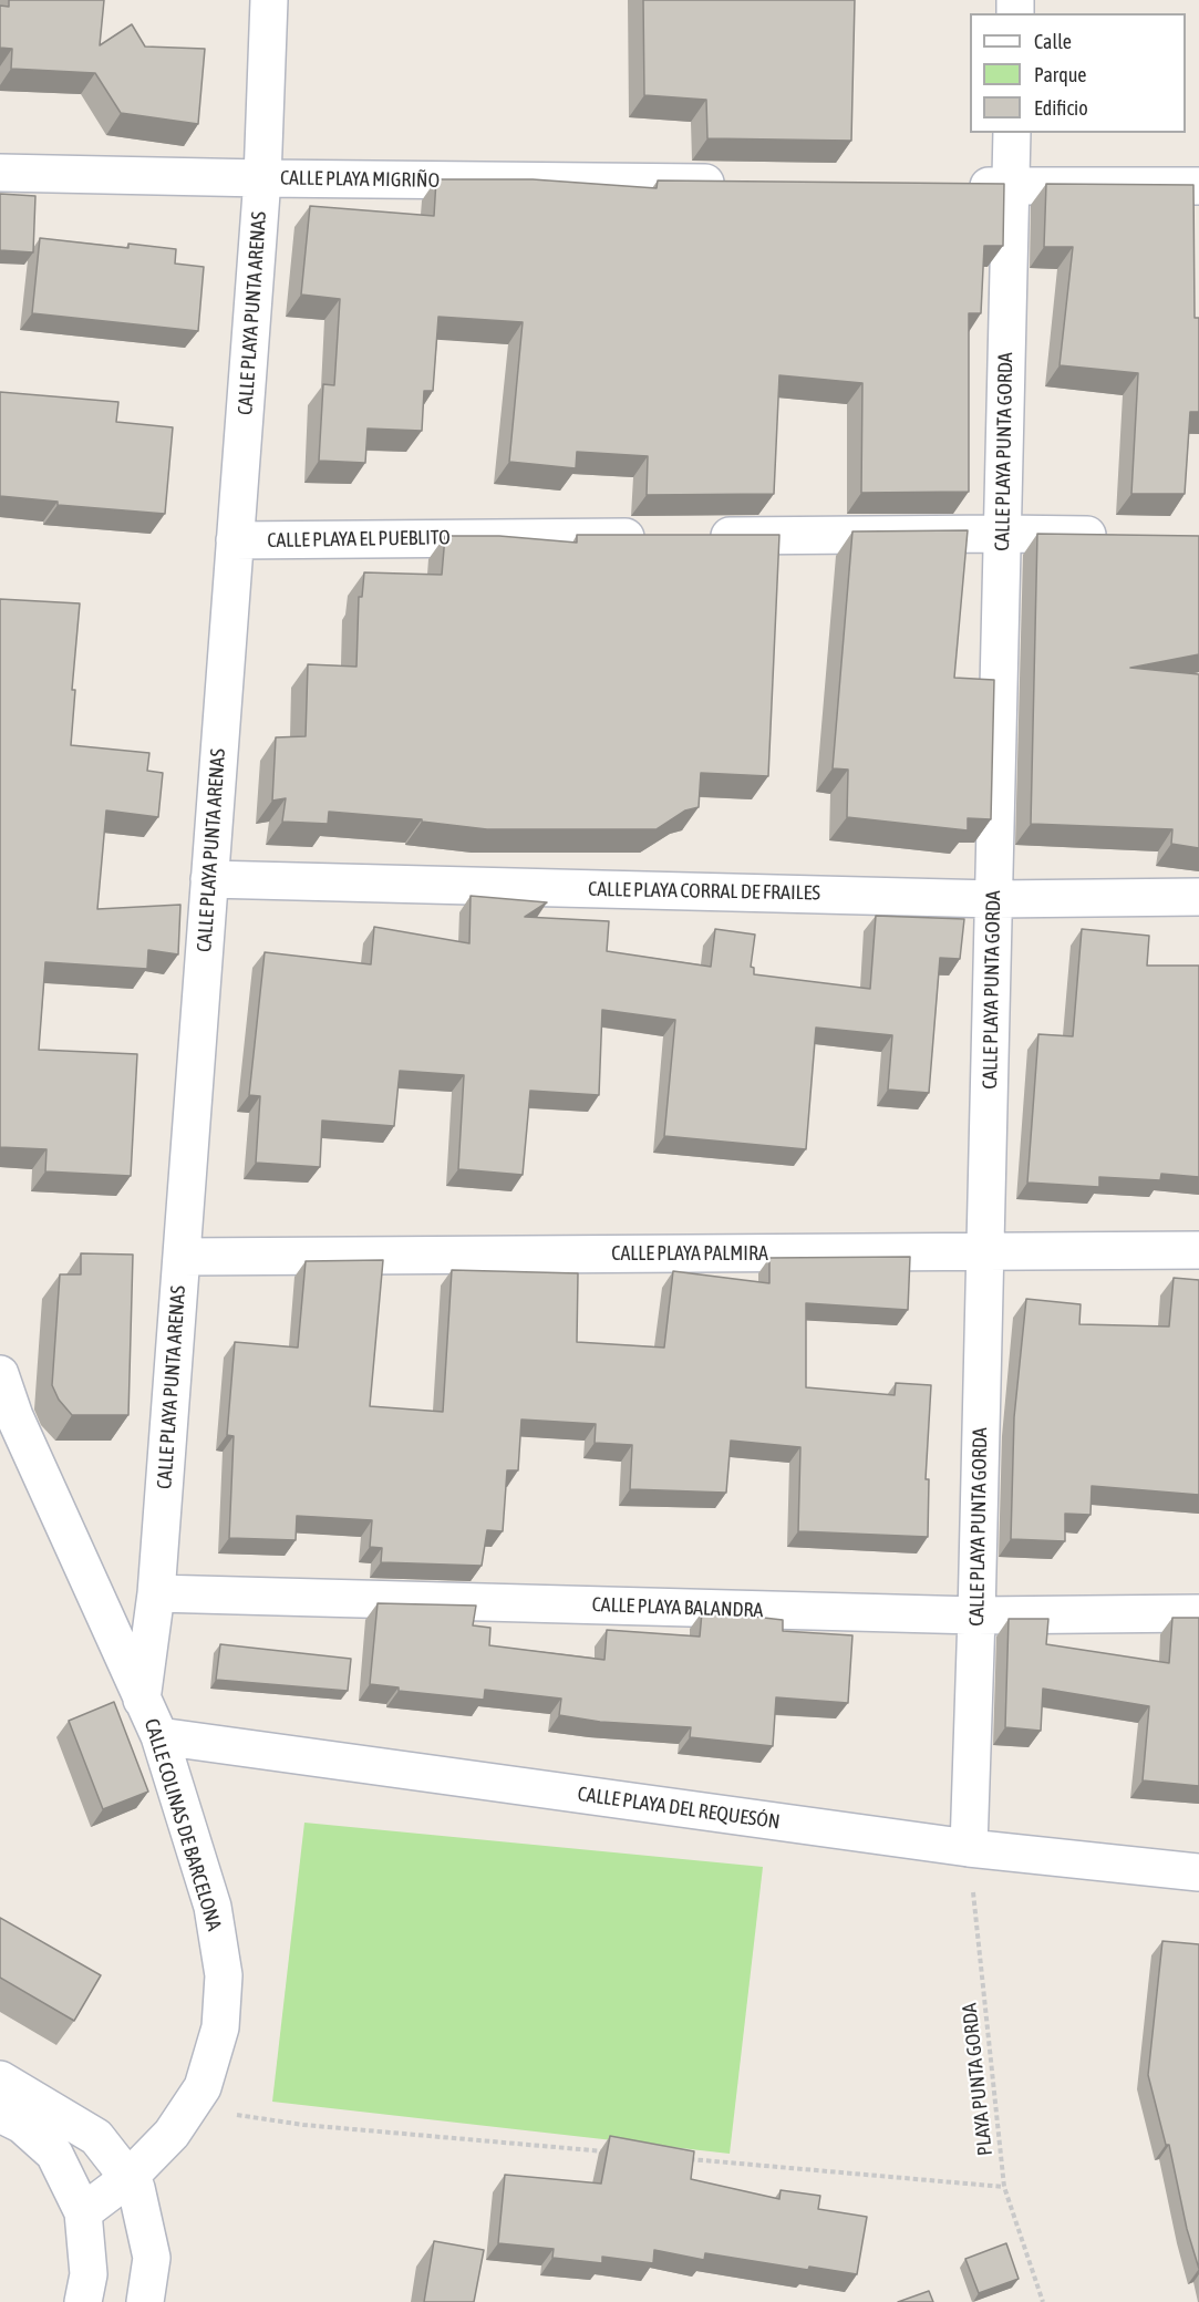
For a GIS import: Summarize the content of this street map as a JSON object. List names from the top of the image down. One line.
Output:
{"streets":{"street":["CALLE PLAYA MIGRIÑO","CALLE PLAYA PUNTA ARENAS","CALLE PLAYA PUNTA GORDA","CALLE PLAYA EL PUEBLITO","CALLE PLAYA CORRAL DE FRAILES","CALLE PLAYA PALMIRA","CALLE PLAYA BALANDRA","CALLE PLAYA DEL REQUESÓN","CALLE COLINAS DE BARCELONA"],"path":["PLAYA PUNTA GORDA"]},"crossings":[["CALLE PLAYA MIGRIÑO","CALLE PLAYA PUNTA ARENAS"],["CALLE PLAYA PUNTA ARENAS","CALLE PLAYA EL PUEBLITO"],["CALLE PLAYA PUNTA ARENAS","CALLE PLAYA CORRAL DE FRAILES"],["CALLE PLAYA PUNTA ARENAS","CALLE PLAYA PALMIRA"],["CALLE PLAYA PUNTA ARENAS","CALLE PLAYA BALANDRA"],["CALLE PLAYA PUNTA ARENAS","CALLE COLINAS DE BARCELONA"],["CALLE PLAYA PUNTA GORDA","CALLE PLAYA CORRAL DE FRAILES"],["CALLE PLAYA PUNTA GORDA","CALLE PLAYA PALMIRA"],["CALLE PLAYA PUNTA GORDA","CALLE PLAYA BALANDRA"],["CALLE PLAYA PUNTA GORDA","CALLE PLAYA DEL REQUESÓN"],["CALLE PLAYA PUNTA GORDA","PLAYA PUNTA GORDA"],["CALLE PLAYA DEL REQUESÓN","CALLE COLINAS DE BARCELONA"],["CALLE PLAYA DEL REQUESÓN","PLAYA PUNTA GORDA"]],"legend":["Calle","Parque","Edificio"]}
